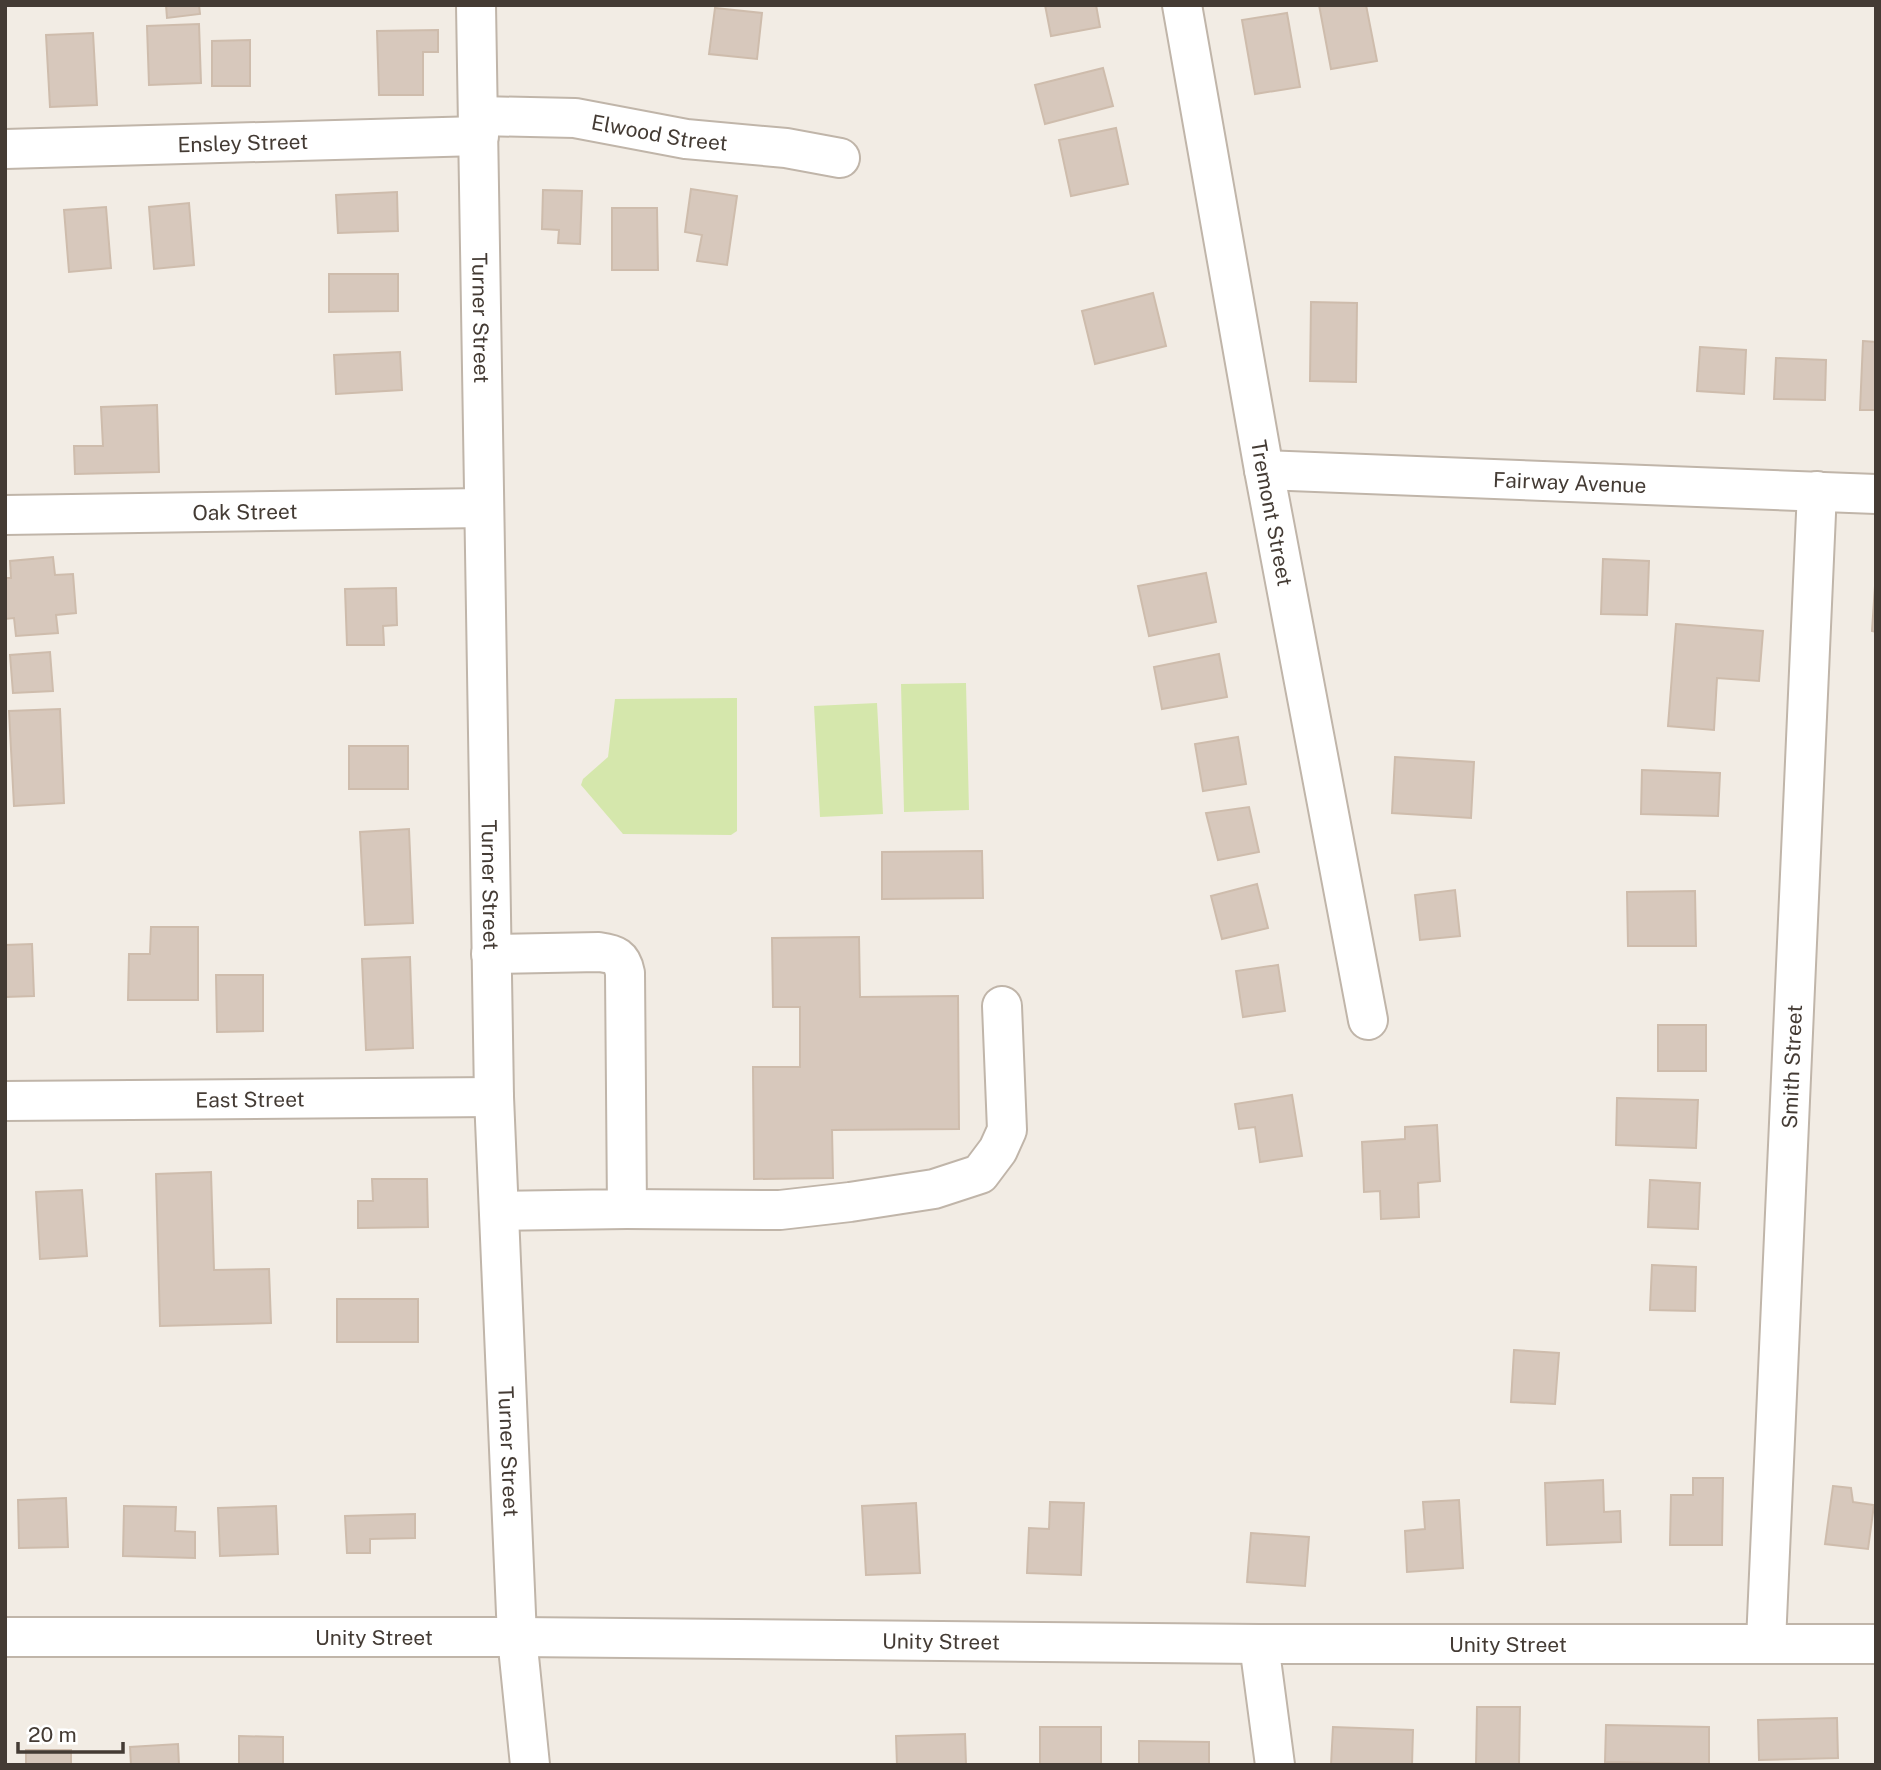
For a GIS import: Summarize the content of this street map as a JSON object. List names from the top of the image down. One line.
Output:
{"streets":{"street":["Elwood Street","Ensley Street","Turner Street","Fairway Avenue","Oak Street","Tremont Street","Smith Street","East Street","Unity Street"]},"crossings":[["Elwood Street","Ensley Street"],["Elwood Street","Turner Street"],["Ensley Street","Turner Street"],["Turner Street","Oak Street"],["Turner Street","East Street"],["Turner Street","Unity Street"],["Fairway Avenue","Tremont Street"],["Fairway Avenue","Smith Street"],["Smith Street","Unity Street"]],"scale_bar":"20 m"}
